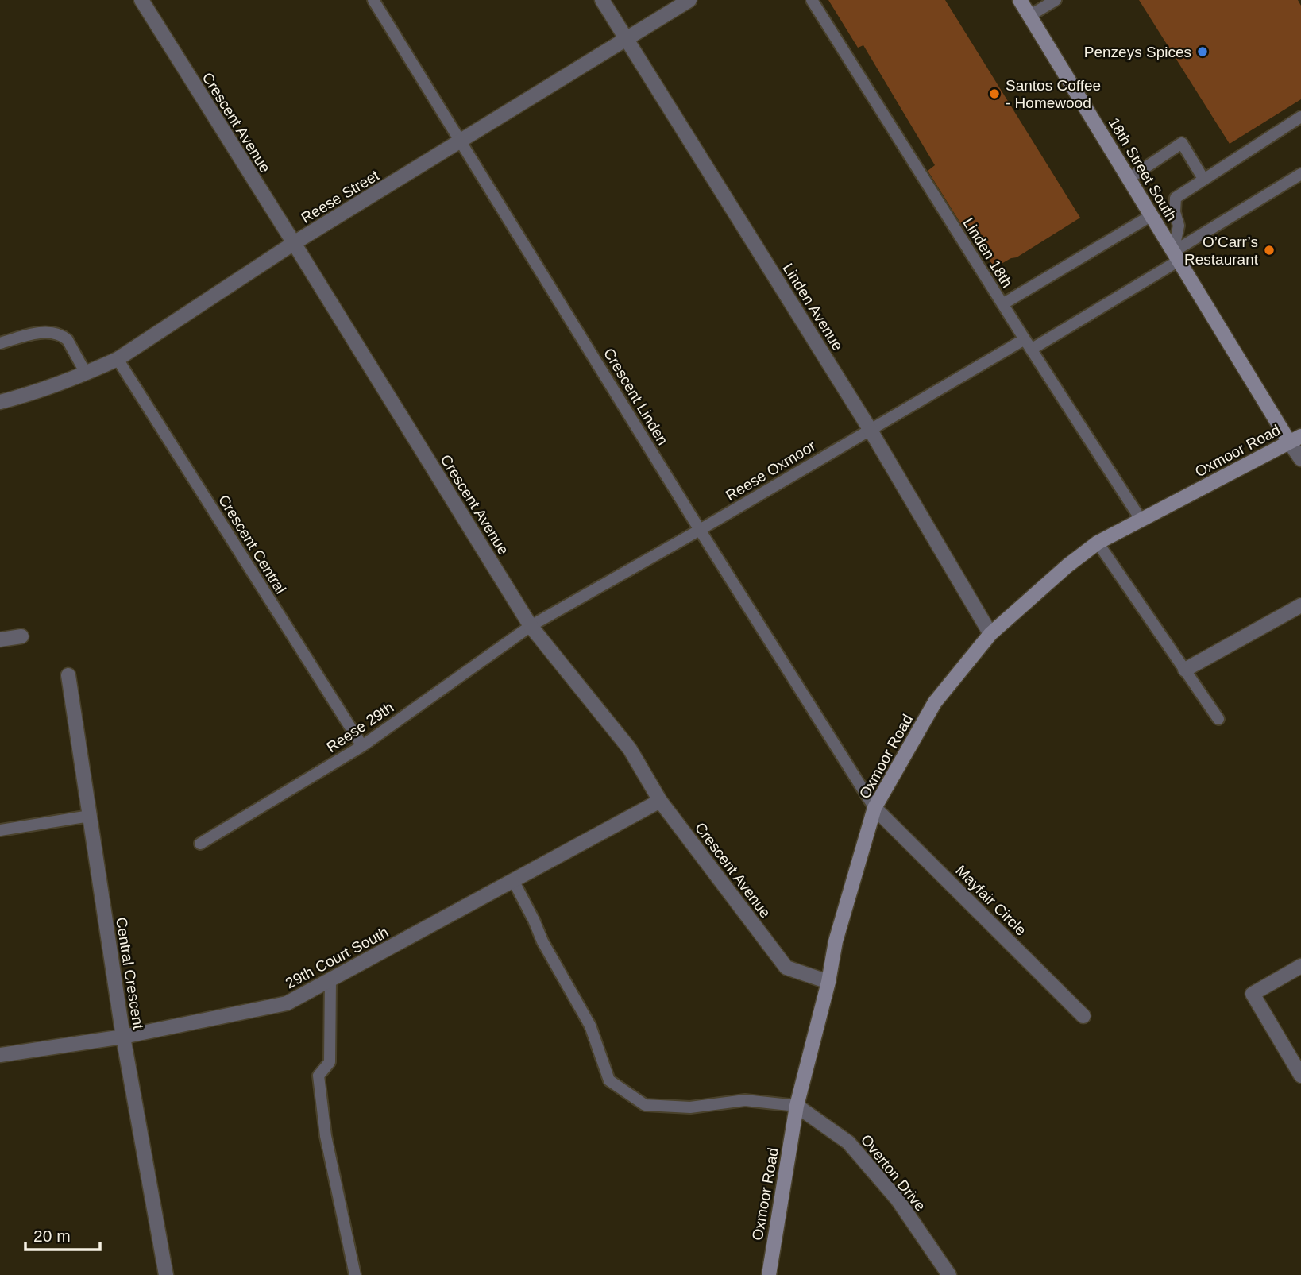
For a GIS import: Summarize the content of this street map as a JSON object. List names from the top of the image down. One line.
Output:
{"streets":{"main road":["18th Street South","Oxmoor Road"],"street":["Crescent Avenue","Reese Street","Linden Avenue","Mayfair Circle","29th Court South","Central Crescent","Overton Drive"],"lane":["Linden 18th","Crescent Linden","Reese Oxmoor","Crescent Central","Reese 29th"]},"crossings":[["Crescent Avenue","Reese Street"],["Crescent Avenue","Oxmoor Road"],["Crescent Avenue","Reese Oxmoor"],["Crescent Avenue","Reese 29th"],["Crescent Avenue","29th Court South"],["18th Street South","Oxmoor Road"],["18th Street South","Reese Oxmoor"],["Reese Street","Linden Avenue"],["Reese Street","Crescent Linden"],["Reese Street","Crescent Central"],["Linden 18th","Oxmoor Road"],["Linden 18th","Reese Oxmoor"],["Linden Avenue","Oxmoor Road"],["Linden Avenue","Reese Oxmoor"],["Crescent Linden","Oxmoor Road"],["Crescent Linden","Reese Oxmoor"],["Crescent Linden","Mayfair Circle"],["Oxmoor Road","Mayfair Circle"],["Oxmoor Road","Overton Drive"],["Reese Oxmoor","Reese 29th"],["Crescent Central","Reese 29th"],["29th Court South","Central Crescent"]],"places":["Penzeys Spices","Santos Coffee - Homewood","O’Carr’s Restaurant"],"scale_bar":"20 m"}
